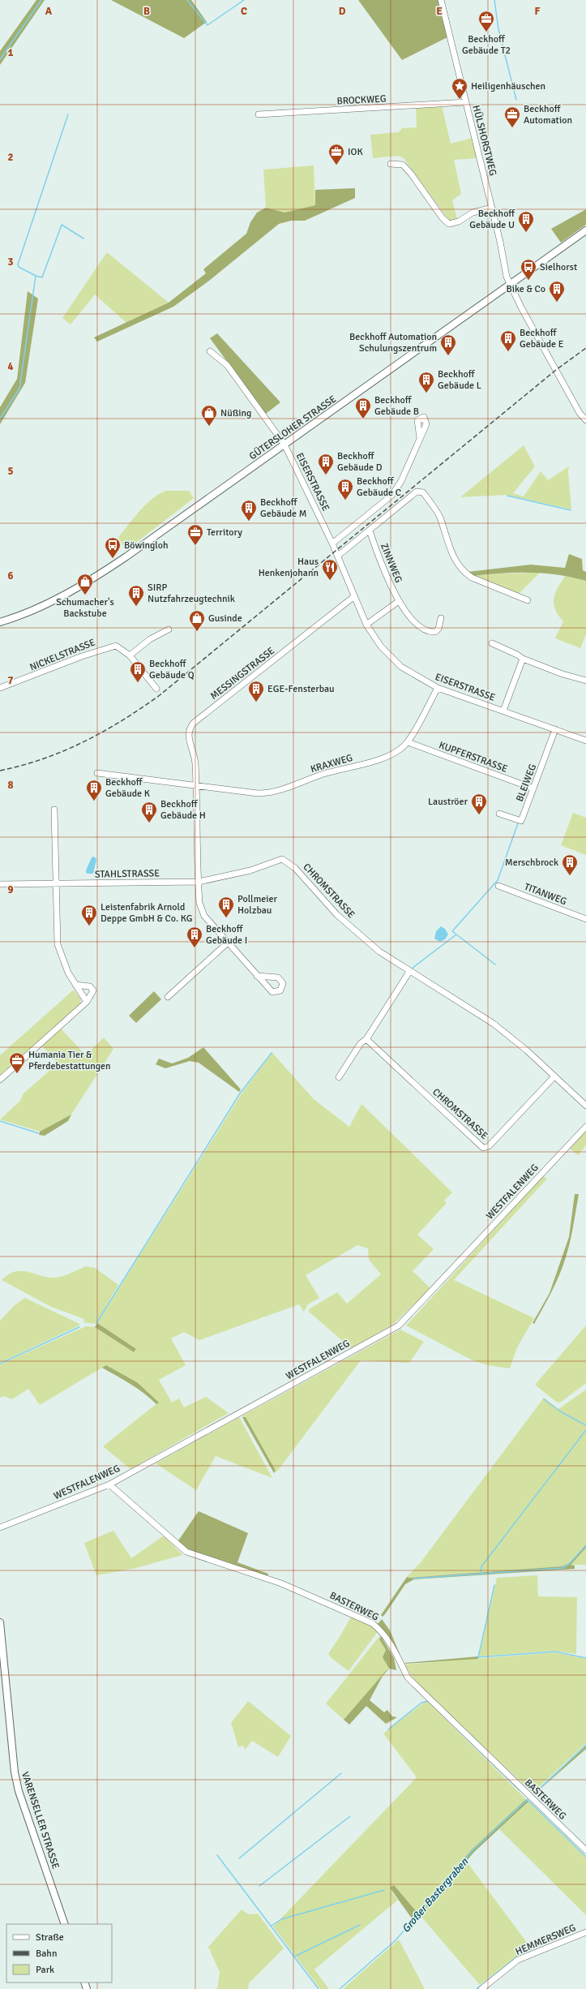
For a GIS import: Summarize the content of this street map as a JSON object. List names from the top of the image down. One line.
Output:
{"streets":{"main road":["GÜTERSLOHER STRASSE","VARENSELLER STRASSE"],"street":["BROCKWEG","HÜLSHORSTWEG","EISERSTRASSE","ZINNWEG","NICKELSTRASSE","MESSINGSTRASSE","KUPFERSTRASSE","KRAXWEG","BLEIWEG","STAHLSTRASSE","CHROMSTRASSE","TITANWEG","WESTFALENWEG","BASTERWEG","HEMMERSWEG"]},"crossings":[["BROCKWEG","HÜLSHORSTWEG"],["HÜLSHORSTWEG","GÜTERSLOHER STRASSE"],["GÜTERSLOHER STRASSE","EISERSTRASSE"],["EISERSTRASSE","MESSINGSTRASSE"],["EISERSTRASSE","KRAXWEG"],["EISERSTRASSE","BLEIWEG"],["MESSINGSTRASSE","KRAXWEG"],["MESSINGSTRASSE","STAHLSTRASSE"],["KUPFERSTRASSE","KRAXWEG"],["KUPFERSTRASSE","BLEIWEG"],["STAHLSTRASSE","CHROMSTRASSE"],["WESTFALENWEG","BASTERWEG"]],"water":["Großer Bastergraben"],"places":{"office":["Beckhoff Gebäude T2","Beckhoff Automation","IOK","Territory","Humania Tier & Pferdebestattungen"],"place":["Heiligenhäuschen"],"building":["Beckhoff Gebäude U","Bike & Co","Beckhoff Gebäude E","Beckhoff Automation Schulungszentrum","Beckhoff Gebäude L","Beckhoff Gebäude B","Beckhoff Gebäude D","Beckhoff Gebäude C","Beckhoff Gebäude M","SIRP Nutzfahrzeugtechnik","Beckhoff Gebäude Q","EGE-Fensterbau","Beckhoff Gebäude K","Lauströer","Beckhoff Gebäude H","Merschbrock","Pollmeier Holzbau","Leistenfabrik Arnold Deppe GmbH & Co. KG","Beckhoff Gebäude I"],"bus stop":["Sielhorst","Böwingloh"],"shop":["Nüßing","Schumacher's Backstube","Gusinde"],"restaurant":["Haus Henkenjohann"]},"legend":["Straße","Bahn","Park"],"grid":{"columns":["A","B","C","D","E","F"],"rows":["1","2","3","4","5","6","7","8","9"]}}
